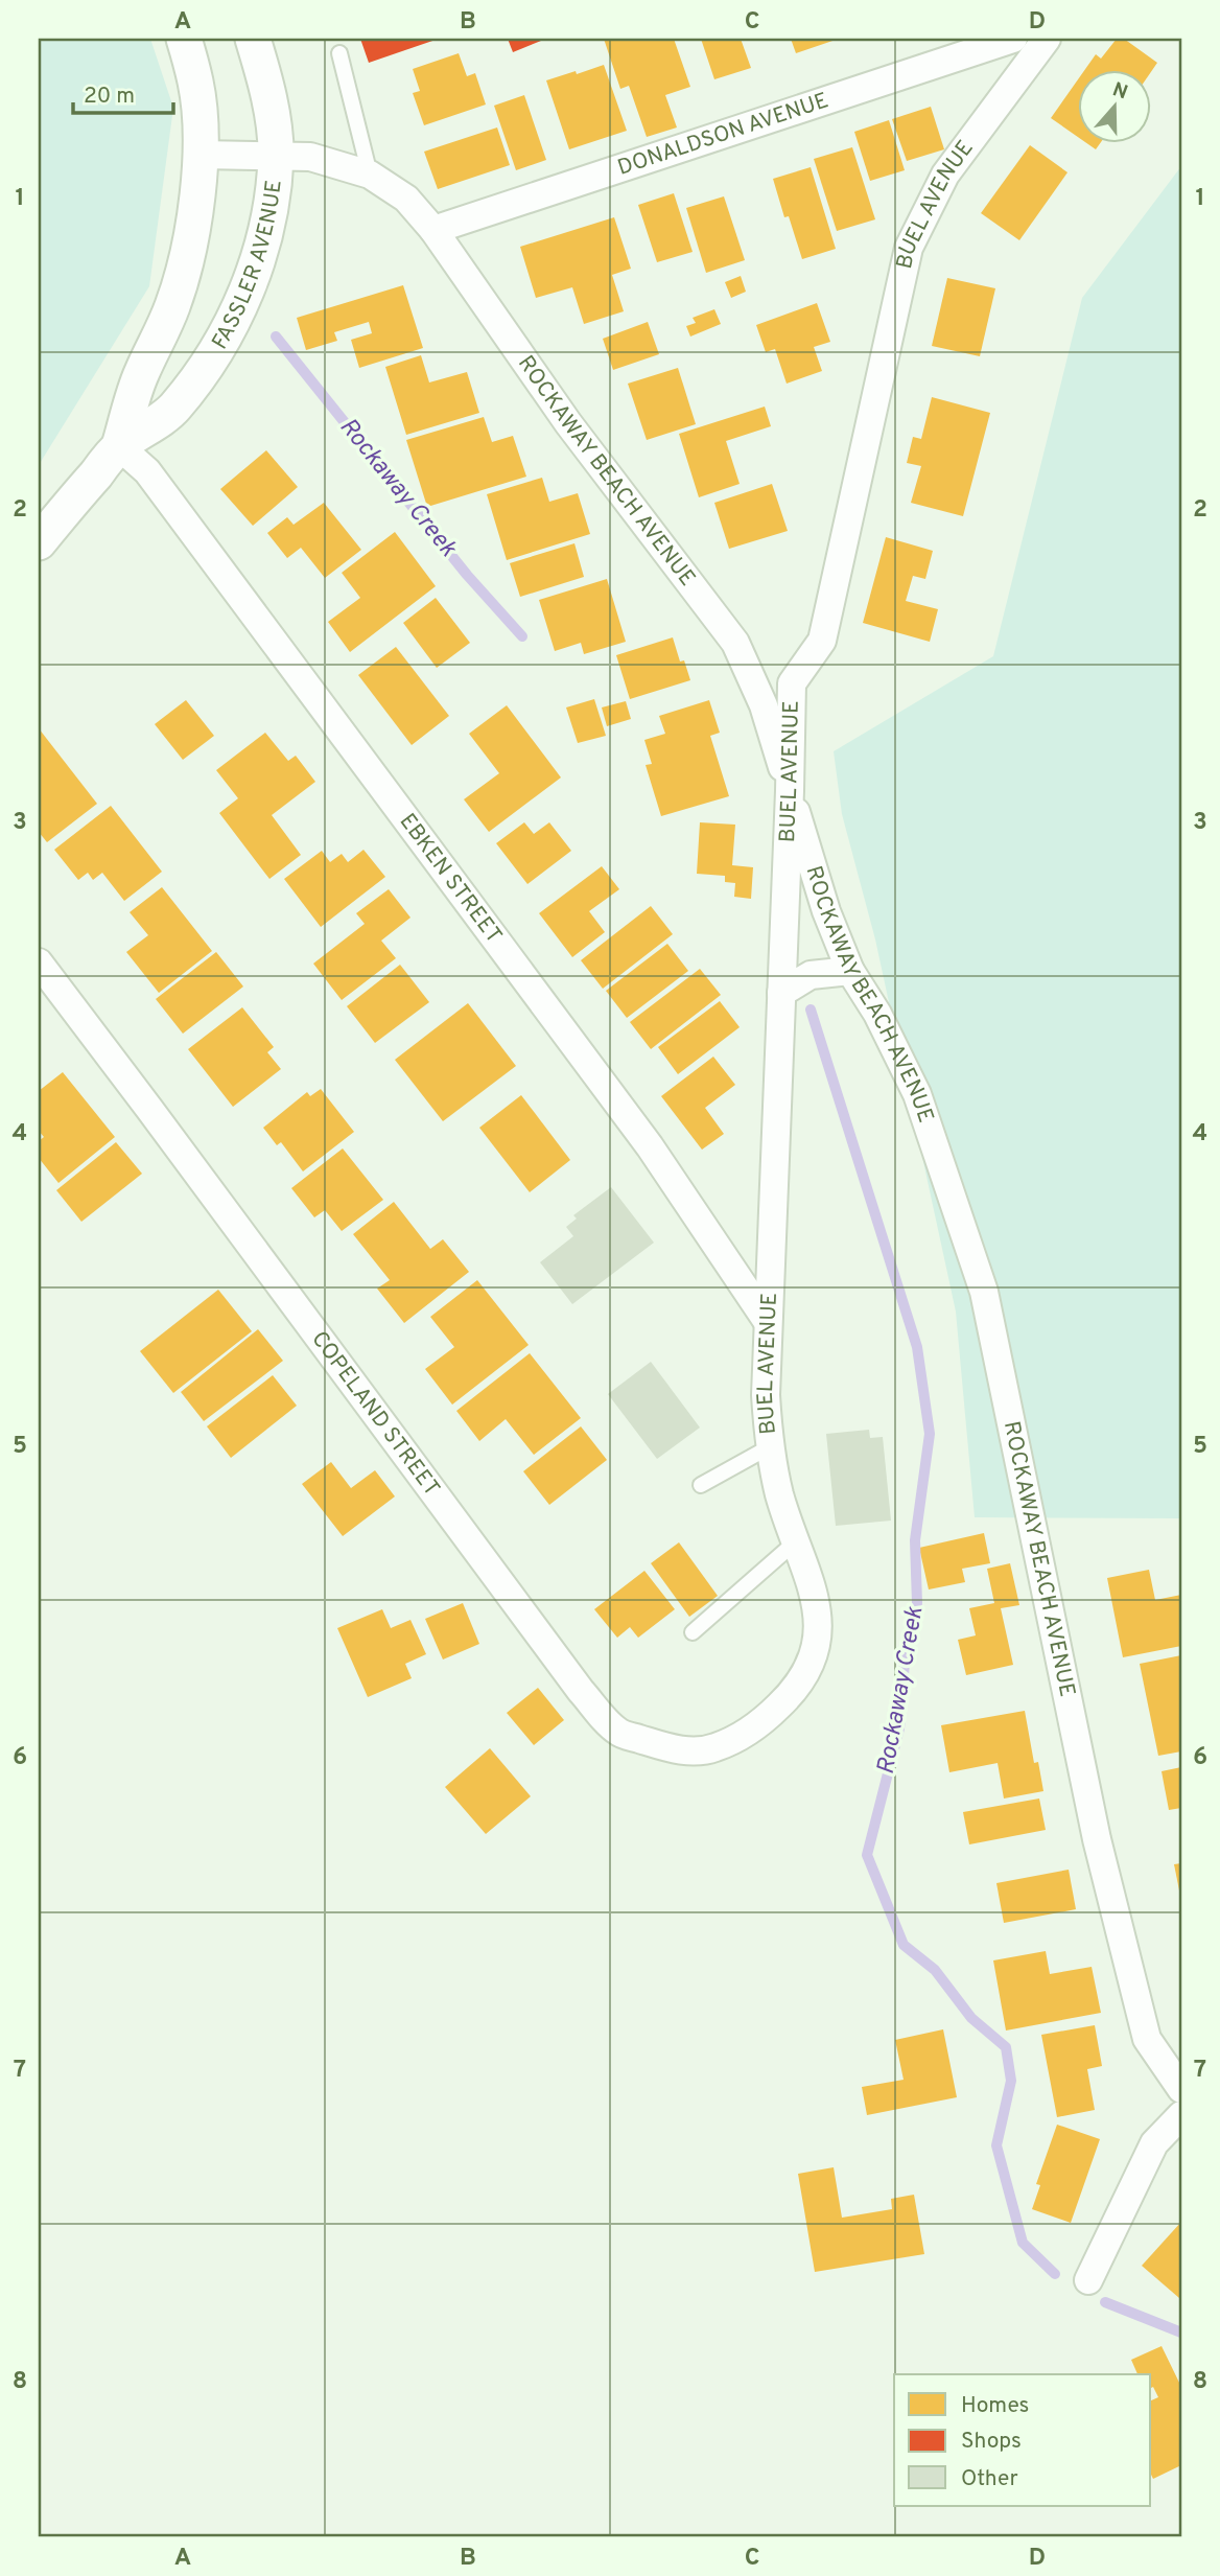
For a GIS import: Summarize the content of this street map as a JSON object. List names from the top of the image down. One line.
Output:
{"streets":{"street":["DONALDSON AVENUE","BUEL AVENUE","FASSLER AVENUE","ROCKAWAY BEACH AVENUE","EBKEN STREET","COPELAND STREET"]},"crossings":[["DONALDSON AVENUE","ROCKAWAY BEACH AVENUE"],["BUEL AVENUE","ROCKAWAY BEACH AVENUE"],["BUEL AVENUE","EBKEN STREET"],["BUEL AVENUE","COPELAND STREET"],["FASSLER AVENUE","ROCKAWAY BEACH AVENUE"],["FASSLER AVENUE","EBKEN STREET"]],"water":["Rockaway Creek"],"legend":["Homes","Shops","Other"],"scale_bar":"20 m","north":"top","grid":{"columns":["A","B","C","D"],"rows":["1","2","3","4","5","6","7","8"]}}
